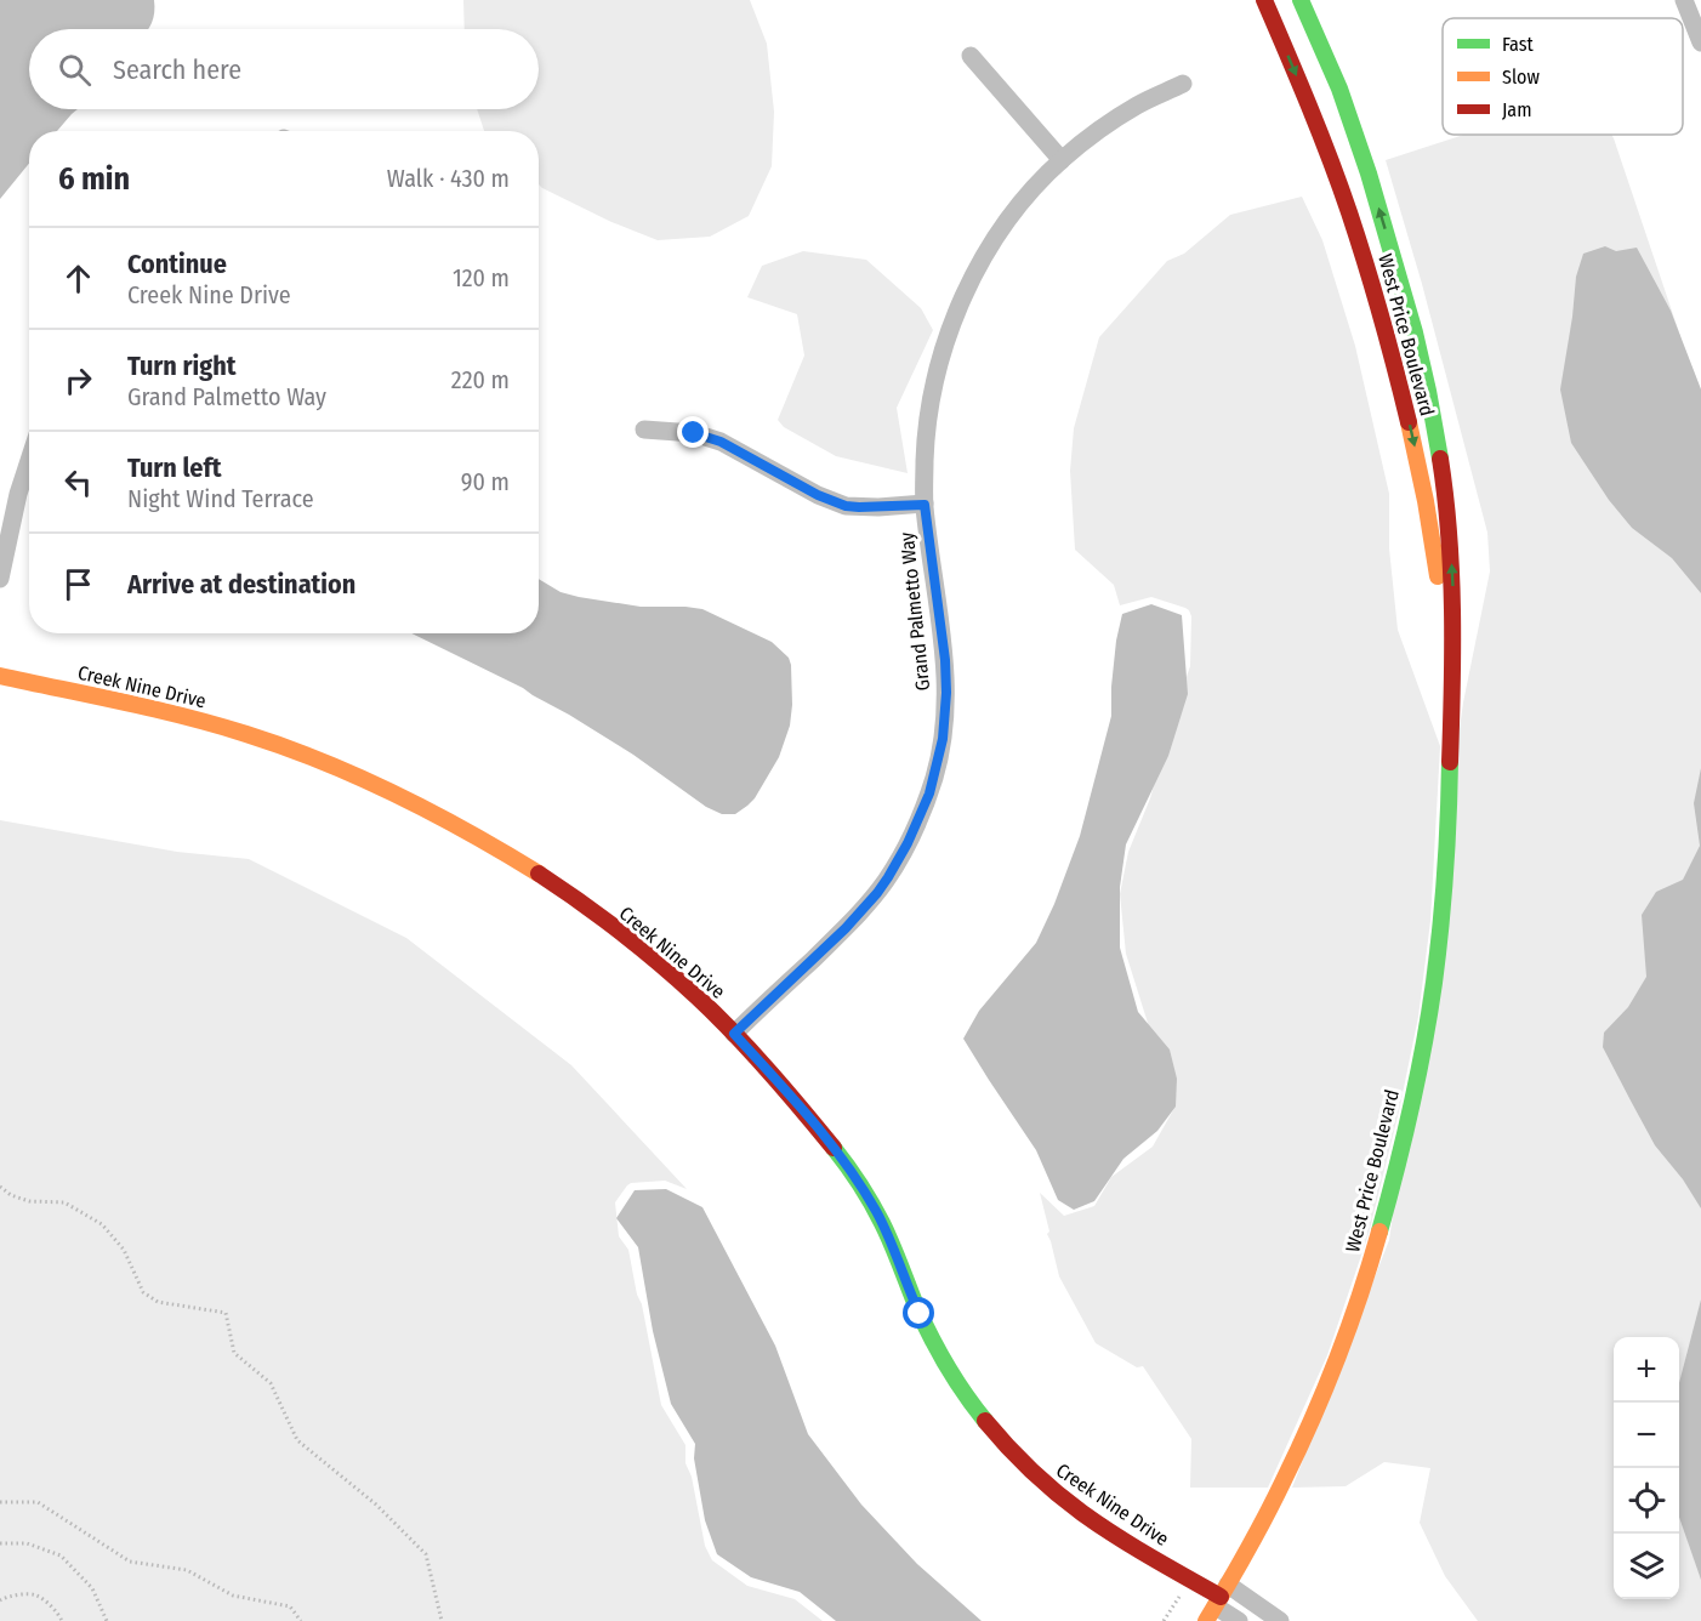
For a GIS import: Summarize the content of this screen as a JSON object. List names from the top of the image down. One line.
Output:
{"streets":{"street":["West Price Boulevard","Grand Palmetto Way","Creek Nine Drive"]},"crossings":[["West Price Boulevard","Creek Nine Drive"],["Grand Palmetto Way","Creek Nine Drive"]],"legend":["Fast","Slow","Jam"],"page":{"search":"Search here","heading":["6 min","Walk · 430 m"],"list":[["Continue","Creek Nine Drive","120 m"],["Turn right","Grand Palmetto Way","220 m"],["Turn left","Night Wind Terrace","90 m"],"Arrive at destination"],"map_buttons":["+","−"]}}
